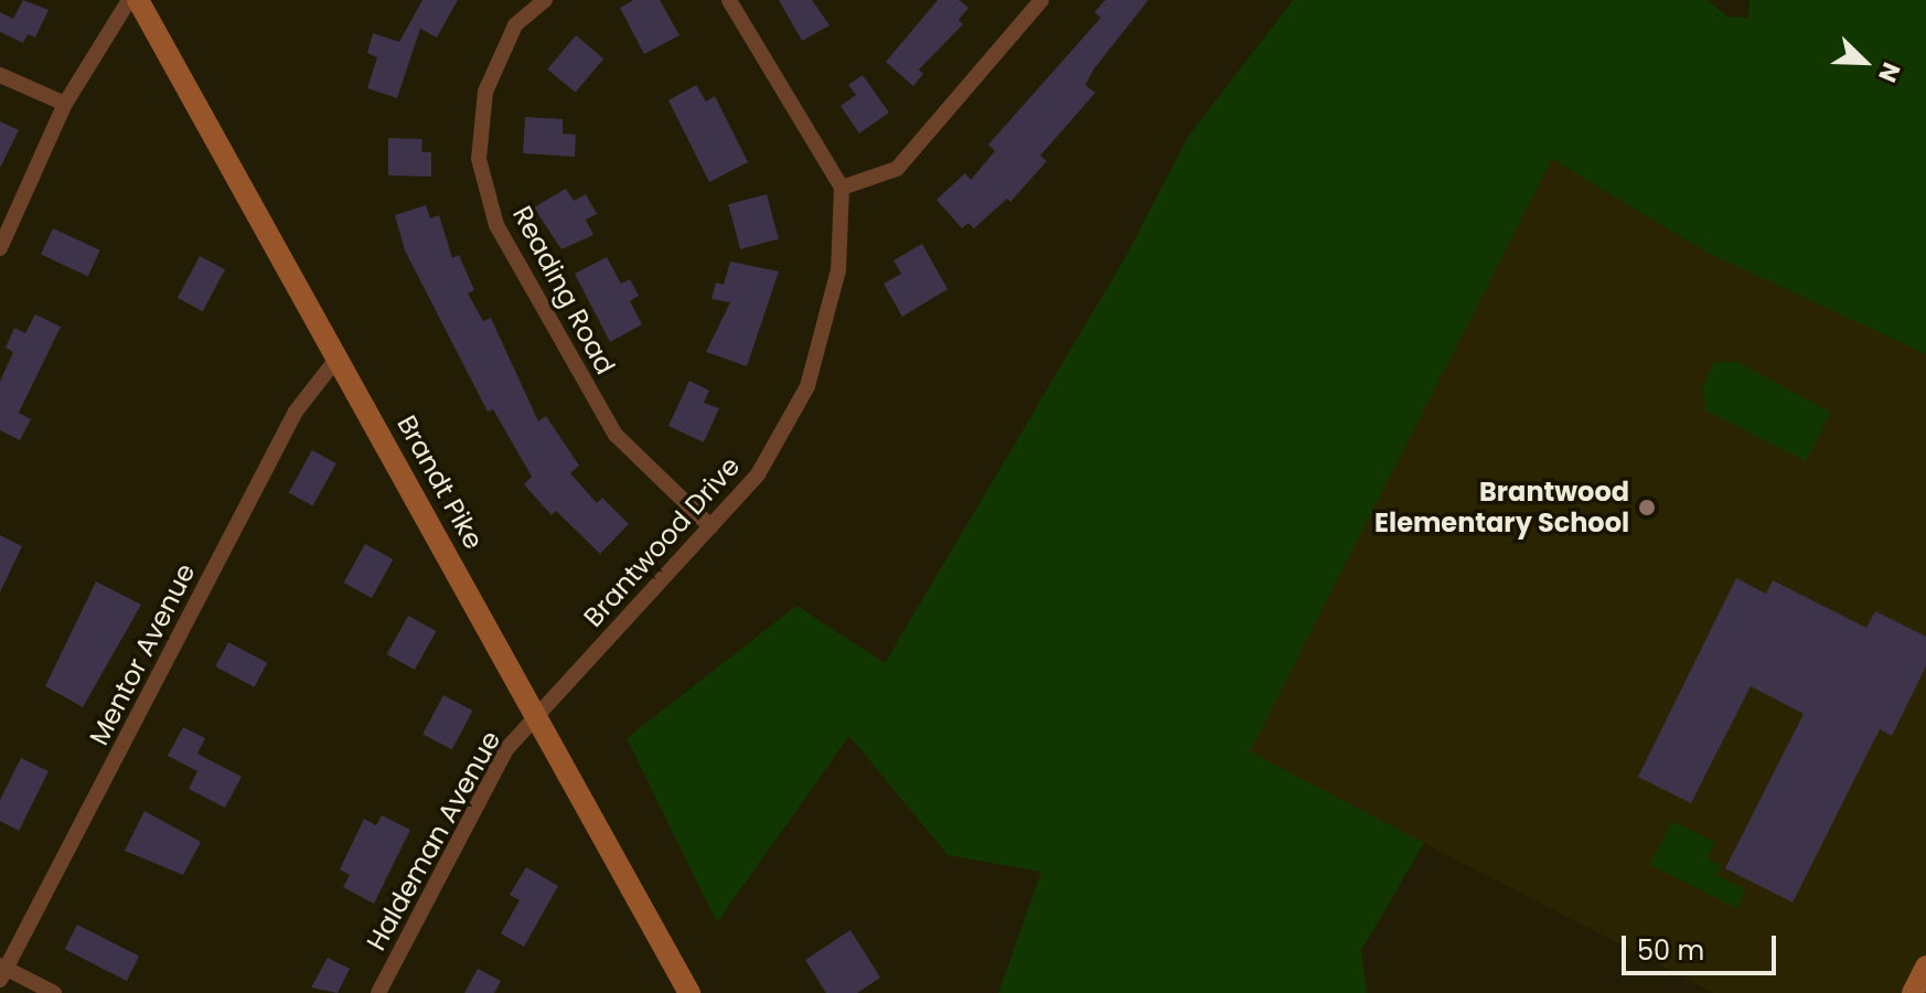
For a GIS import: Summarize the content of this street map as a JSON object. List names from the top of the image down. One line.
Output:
{"streets":{"main road":["Brandt Pike"],"street":["Reading Road","Brantwood Drive","Mentor Avenue","Haldeman Avenue"]},"crossings":[["Reading Road","Brantwood Drive"],["Brandt Pike","Brantwood Drive"],["Brandt Pike","Mentor Avenue"],["Brandt Pike","Haldeman Avenue"],["Brantwood Drive","Haldeman Avenue"]],"places":["Brantwood Elementary School"],"scale_bar":"50 m","north":"bottom right"}
